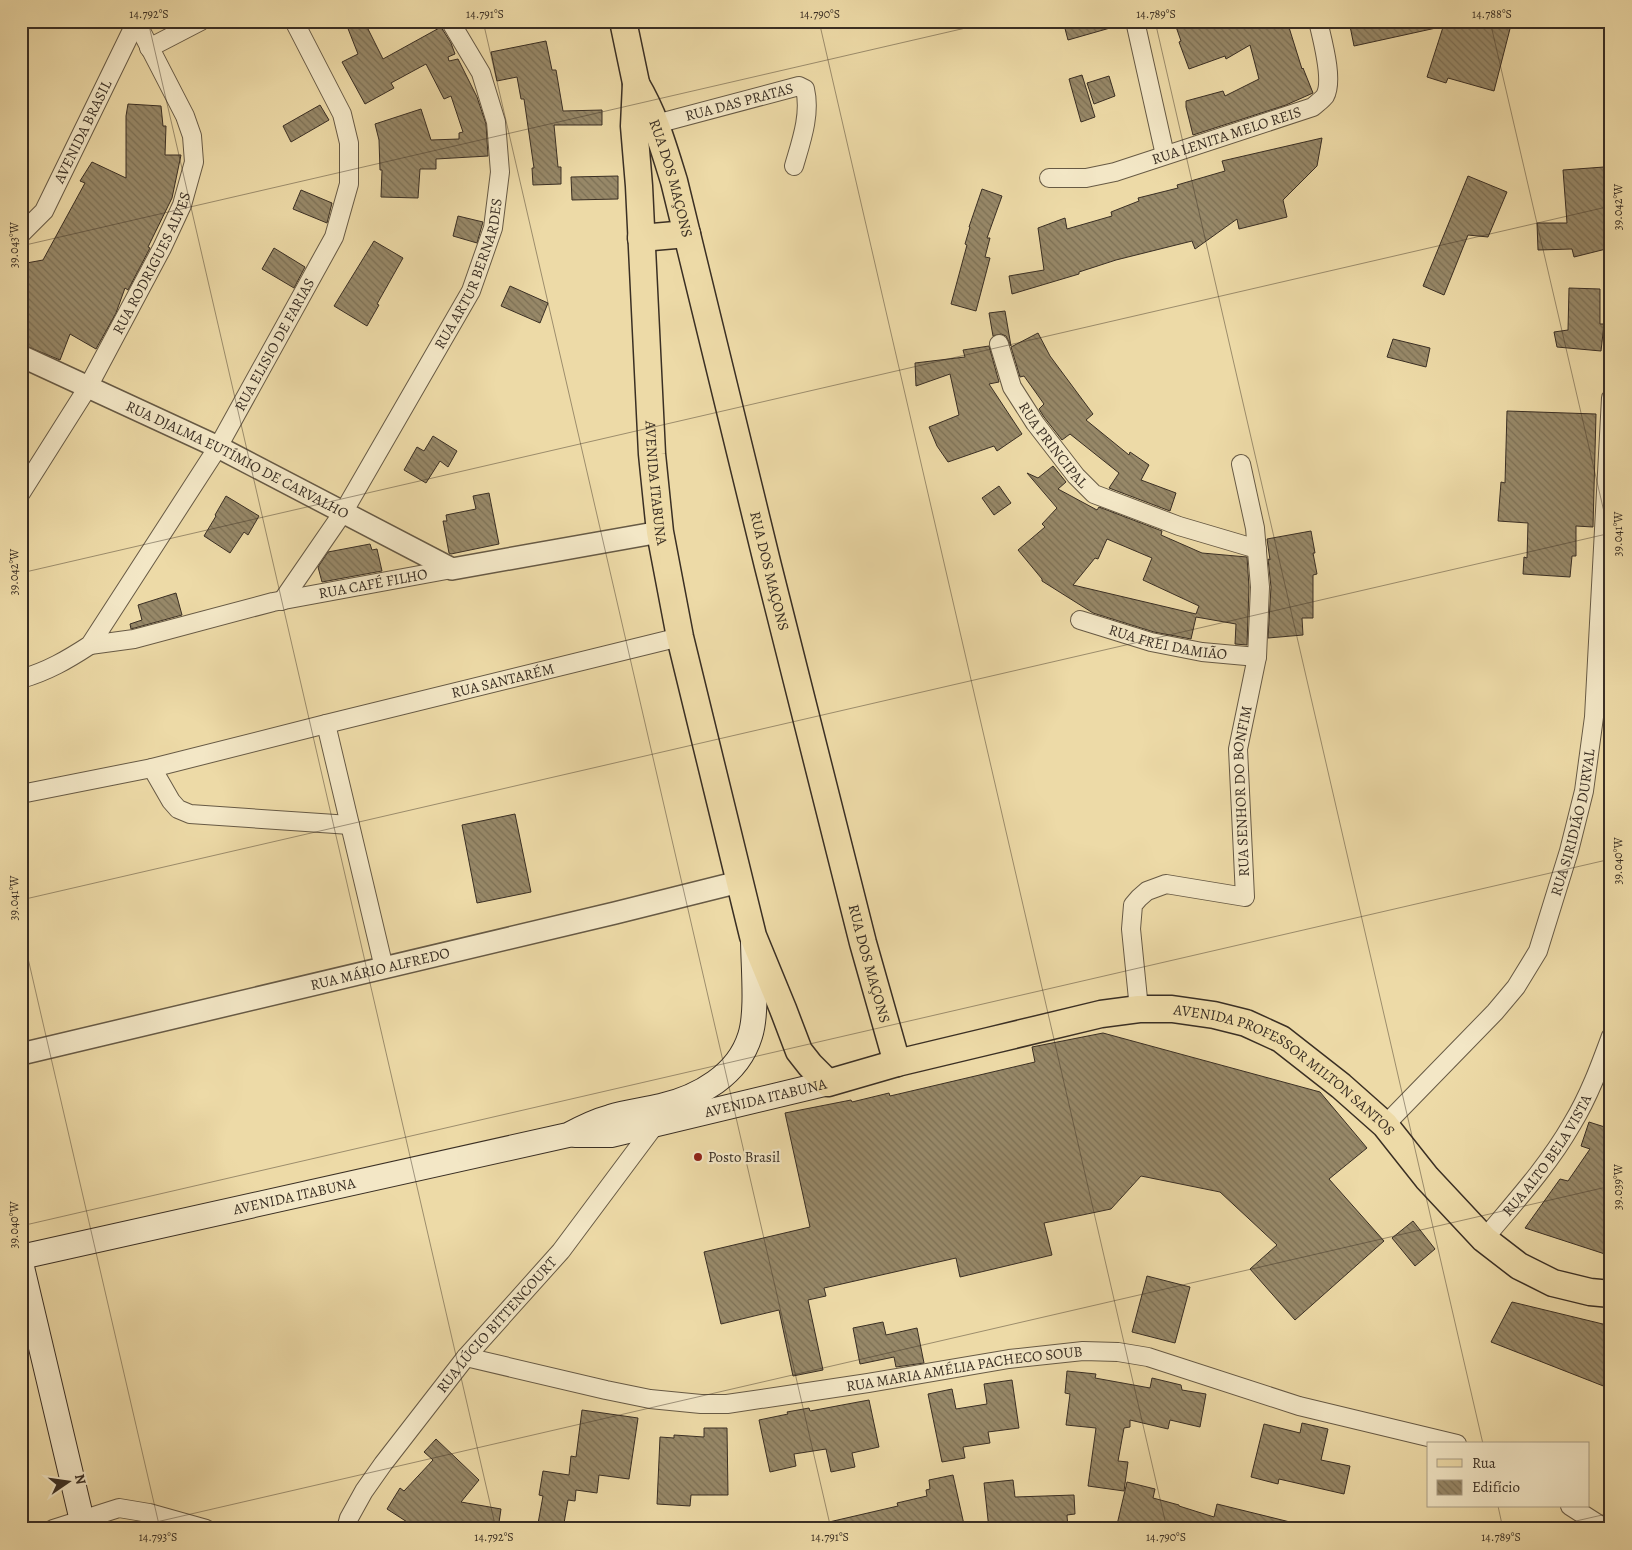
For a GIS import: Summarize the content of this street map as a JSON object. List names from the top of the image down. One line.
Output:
{"streets":{"main road":["RUA DOS MAÇONS","AVENIDA ITABUNA","AVENIDA PROFESSOR MILTON SANTOS"],"street":["RUA DAS PRATAS","AVENIDA BRASIL","RUA LENITA MELO REIS","RUA RODRIGUES ALVES","RUA ARTUR BERNARDES","RUA ELISIO DE FARIAS","RUA PRINCIPAL","RUA DJALMA EUTÍMIO DE CARVALHO","RUA CAFÉ FILHO","RUA FREI DAMIÃO","RUA SANTARÉM","RUA SENHOR DO BONFIM","RUA SIRIDIÃO DURVAL","RUA MÁRIO ALFREDO","RUA ALTO BELA VISTA","RUA LÚCIO BITTENCOURT","RUA MARIA AMÉLIA PACHECO SOUB"]},"crossings":[["RUA DAS PRATAS","RUA DOS MAÇONS"],["AVENIDA BRASIL","RUA RODRIGUES ALVES"],["RUA DOS MAÇONS","AVENIDA ITABUNA"],["RUA DOS MAÇONS","AVENIDA PROFESSOR MILTON SANTOS"],["RUA RODRIGUES ALVES","RUA DJALMA EUTÍMIO DE CARVALHO"],["RUA ARTUR BERNARDES","RUA DJALMA EUTÍMIO DE CARVALHO"],["RUA ARTUR BERNARDES","RUA CAFÉ FILHO"],["RUA ELISIO DE FARIAS","RUA DJALMA EUTÍMIO DE CARVALHO"],["RUA ELISIO DE FARIAS","RUA CAFÉ FILHO"],["RUA PRINCIPAL","RUA SENHOR DO BONFIM"],["RUA DJALMA EUTÍMIO DE CARVALHO","RUA CAFÉ FILHO"],["AVENIDA ITABUNA","RUA CAFÉ FILHO"],["AVENIDA ITABUNA","RUA SANTARÉM"],["AVENIDA ITABUNA","RUA MÁRIO ALFREDO"],["AVENIDA ITABUNA","AVENIDA PROFESSOR MILTON SANTOS"],["AVENIDA ITABUNA","RUA LÚCIO BITTENCOURT"],["RUA FREI DAMIÃO","RUA SENHOR DO BONFIM"],["RUA SENHOR DO BONFIM","AVENIDA PROFESSOR MILTON SANTOS"],["RUA SIRIDIÃO DURVAL","AVENIDA PROFESSOR MILTON SANTOS"],["AVENIDA PROFESSOR MILTON SANTOS","RUA ALTO BELA VISTA"],["RUA LÚCIO BITTENCOURT","RUA MARIA AMÉLIA PACHECO SOUB"]],"places":["Posto Brasil"],"legend":["Rua","Edifício"],"north":"right","coordinates":["14.792°S","14.791°S","14.790°S","14.789°S","14.788°S","39.042°W","39.043°W","39.041°W","39.040°W","39.039°W","14.793°S"]}
